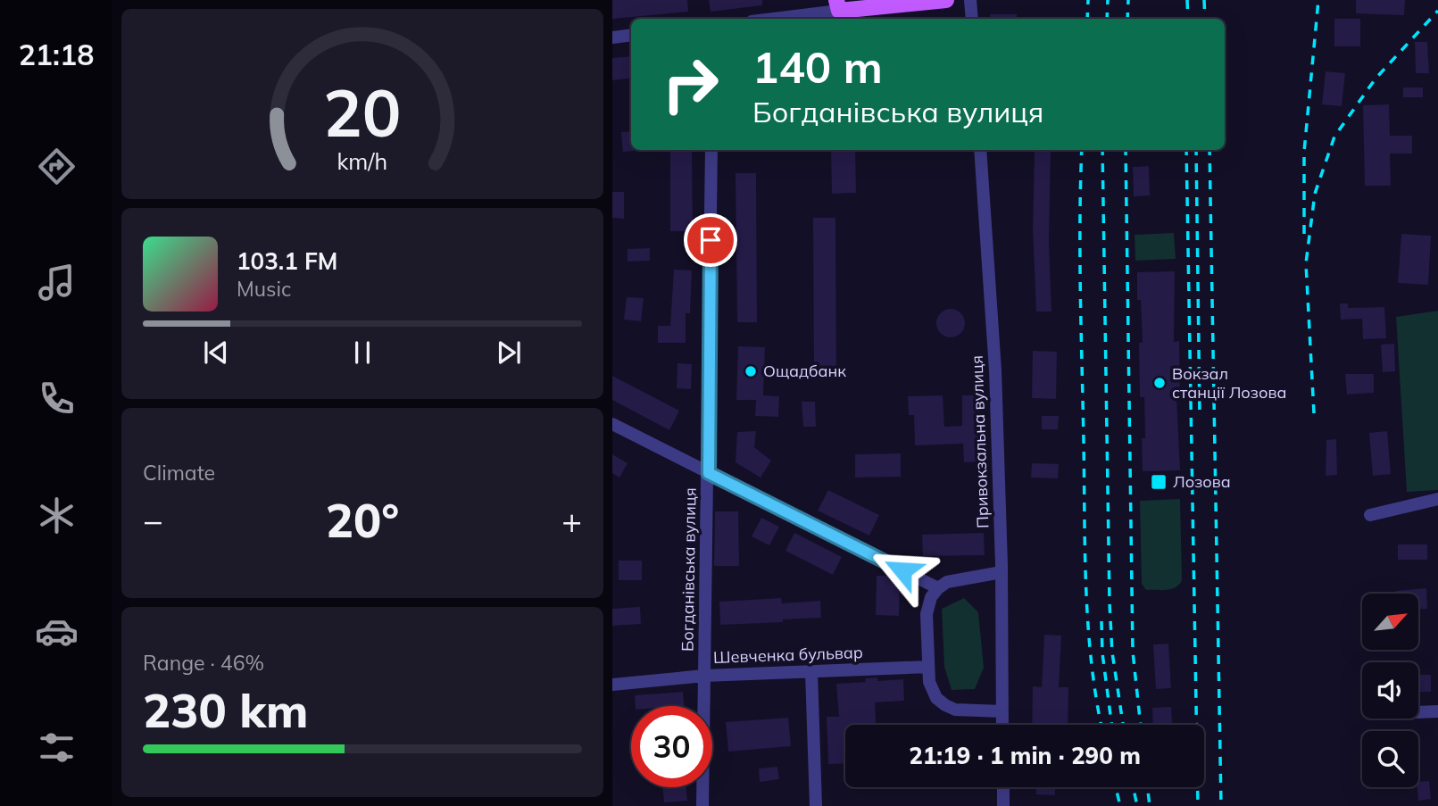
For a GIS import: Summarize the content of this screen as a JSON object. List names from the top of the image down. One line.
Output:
{"streets":{"street":["Привокзальна вулиця","Богданівська вулиця","Шевченка бульвар"]},"crossings":[["Богданівська вулиця","Шевченка бульвар"]],"places":{"other":["Ощадбанк","Вокзал станції Лозова"],"transit":["Лозова"]},"north":"top right","page":{"tabs":"21:18","turn":["140 m","Богданівська вулиця"],"song":["103.1 FM","Music"],"tile":["Climate",["Range · 46%","230 km"]],"heat":["−","20°","+"],"limit":"30","trip":"21:19 · 1 min · 290 m","gauge":["20","km/h"]}}
